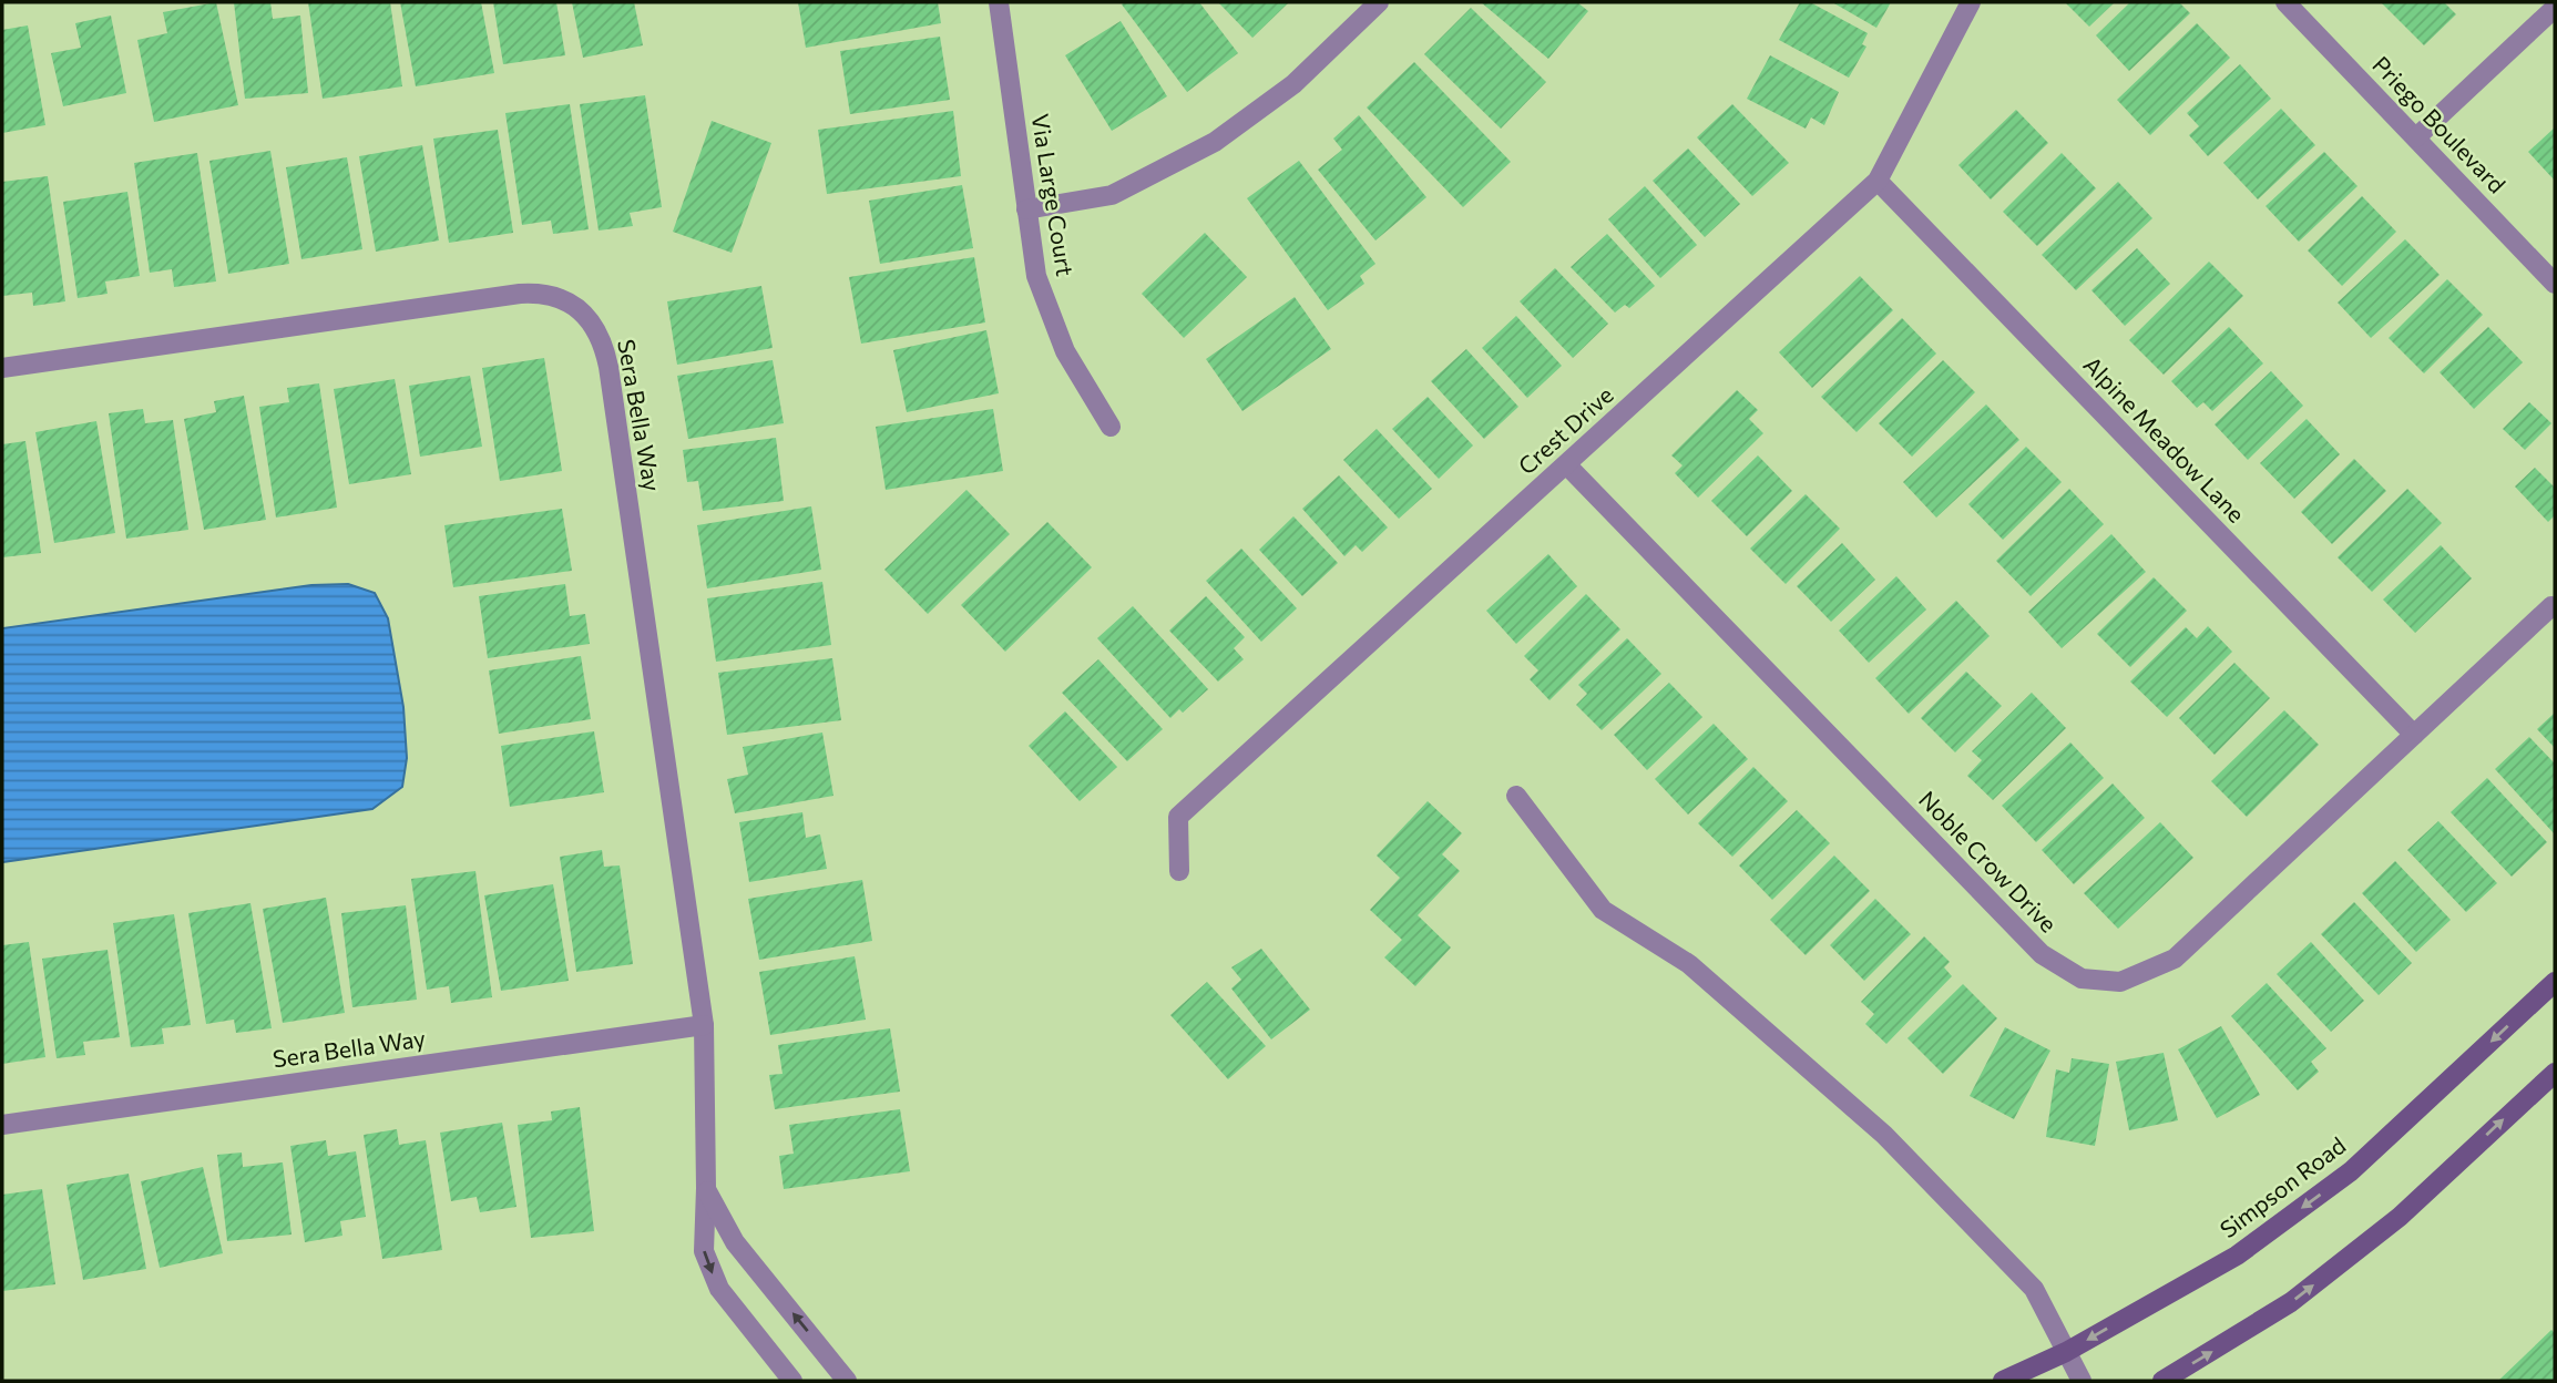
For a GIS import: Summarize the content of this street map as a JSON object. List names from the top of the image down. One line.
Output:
{"streets":{"main road":["Simpson Road"],"street":["Priego Boulevard","Via Large Court","Sera Bella Way","Crest Drive","Alpine Meadow Lane","Noble Crow Drive"]},"crossings":[["Crest Drive","Alpine Meadow Lane"],["Crest Drive","Noble Crow Drive"],["Alpine Meadow Lane","Noble Crow Drive"]]}
